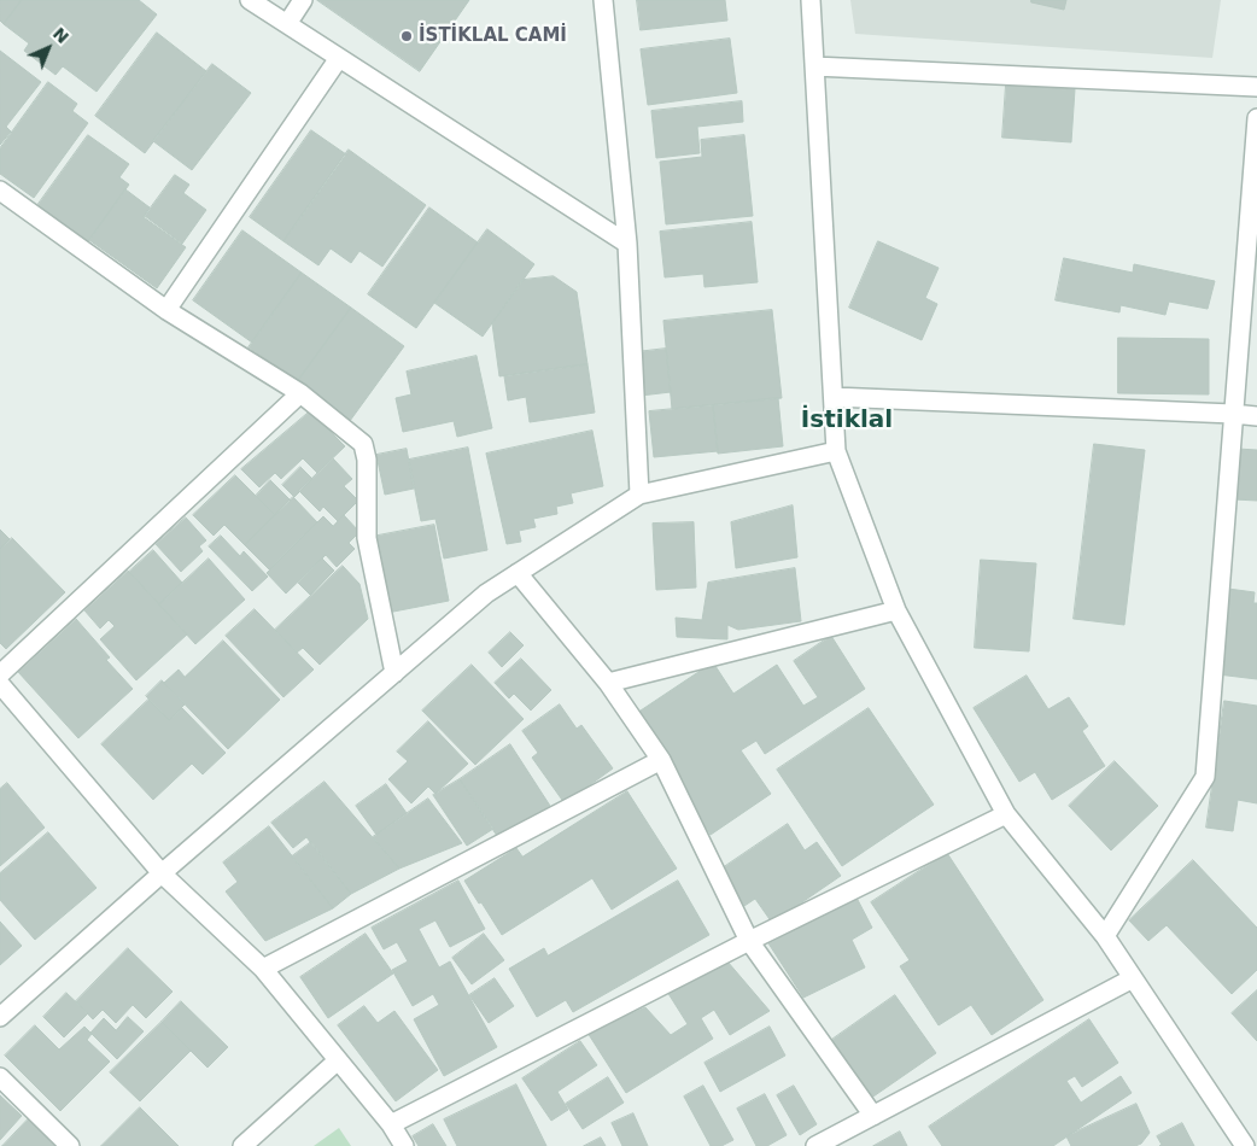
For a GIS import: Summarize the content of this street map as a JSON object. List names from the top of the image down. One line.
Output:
{"districts":["İstiklal"],"places":["İSTİKLAL CAMİ"],"north":"top right"}
